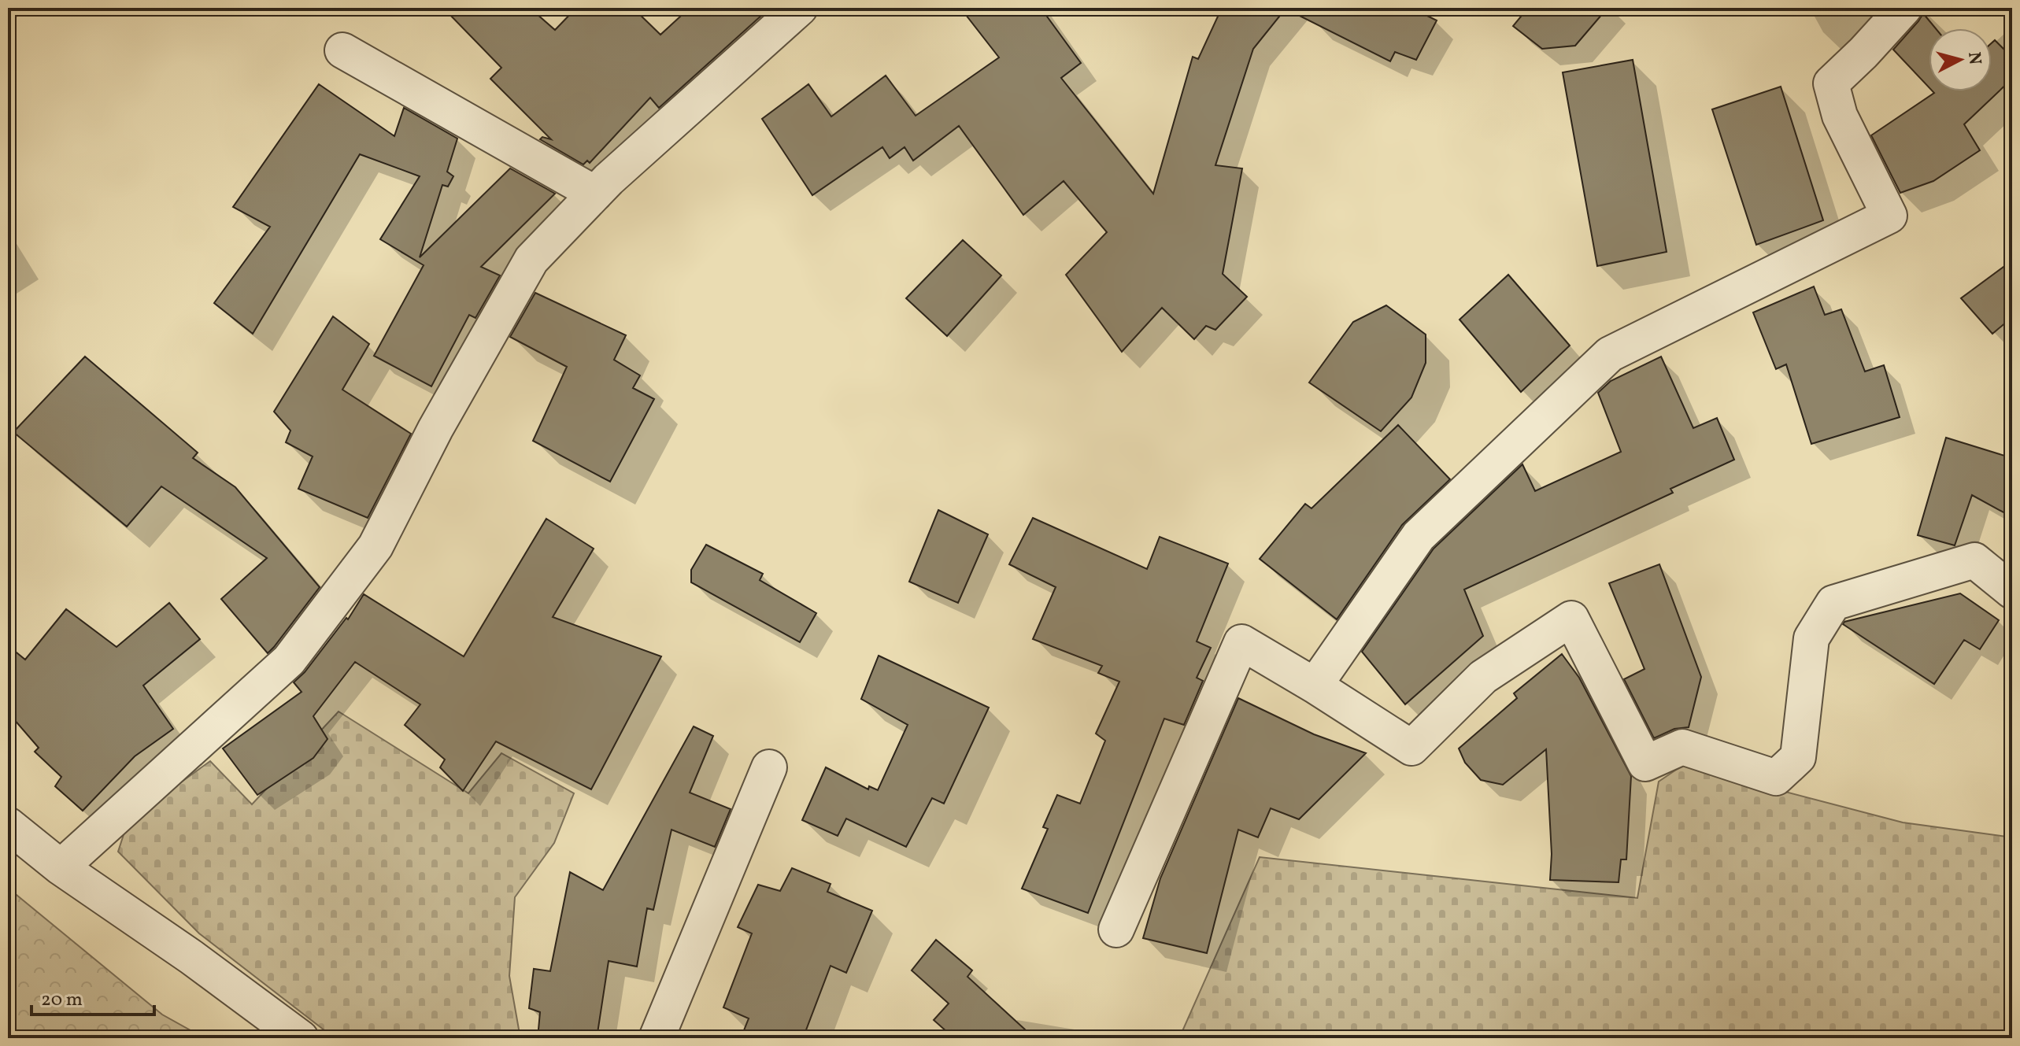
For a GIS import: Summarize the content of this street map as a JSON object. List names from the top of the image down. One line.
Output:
{"scale_bar":"20 m","north":"right"}
